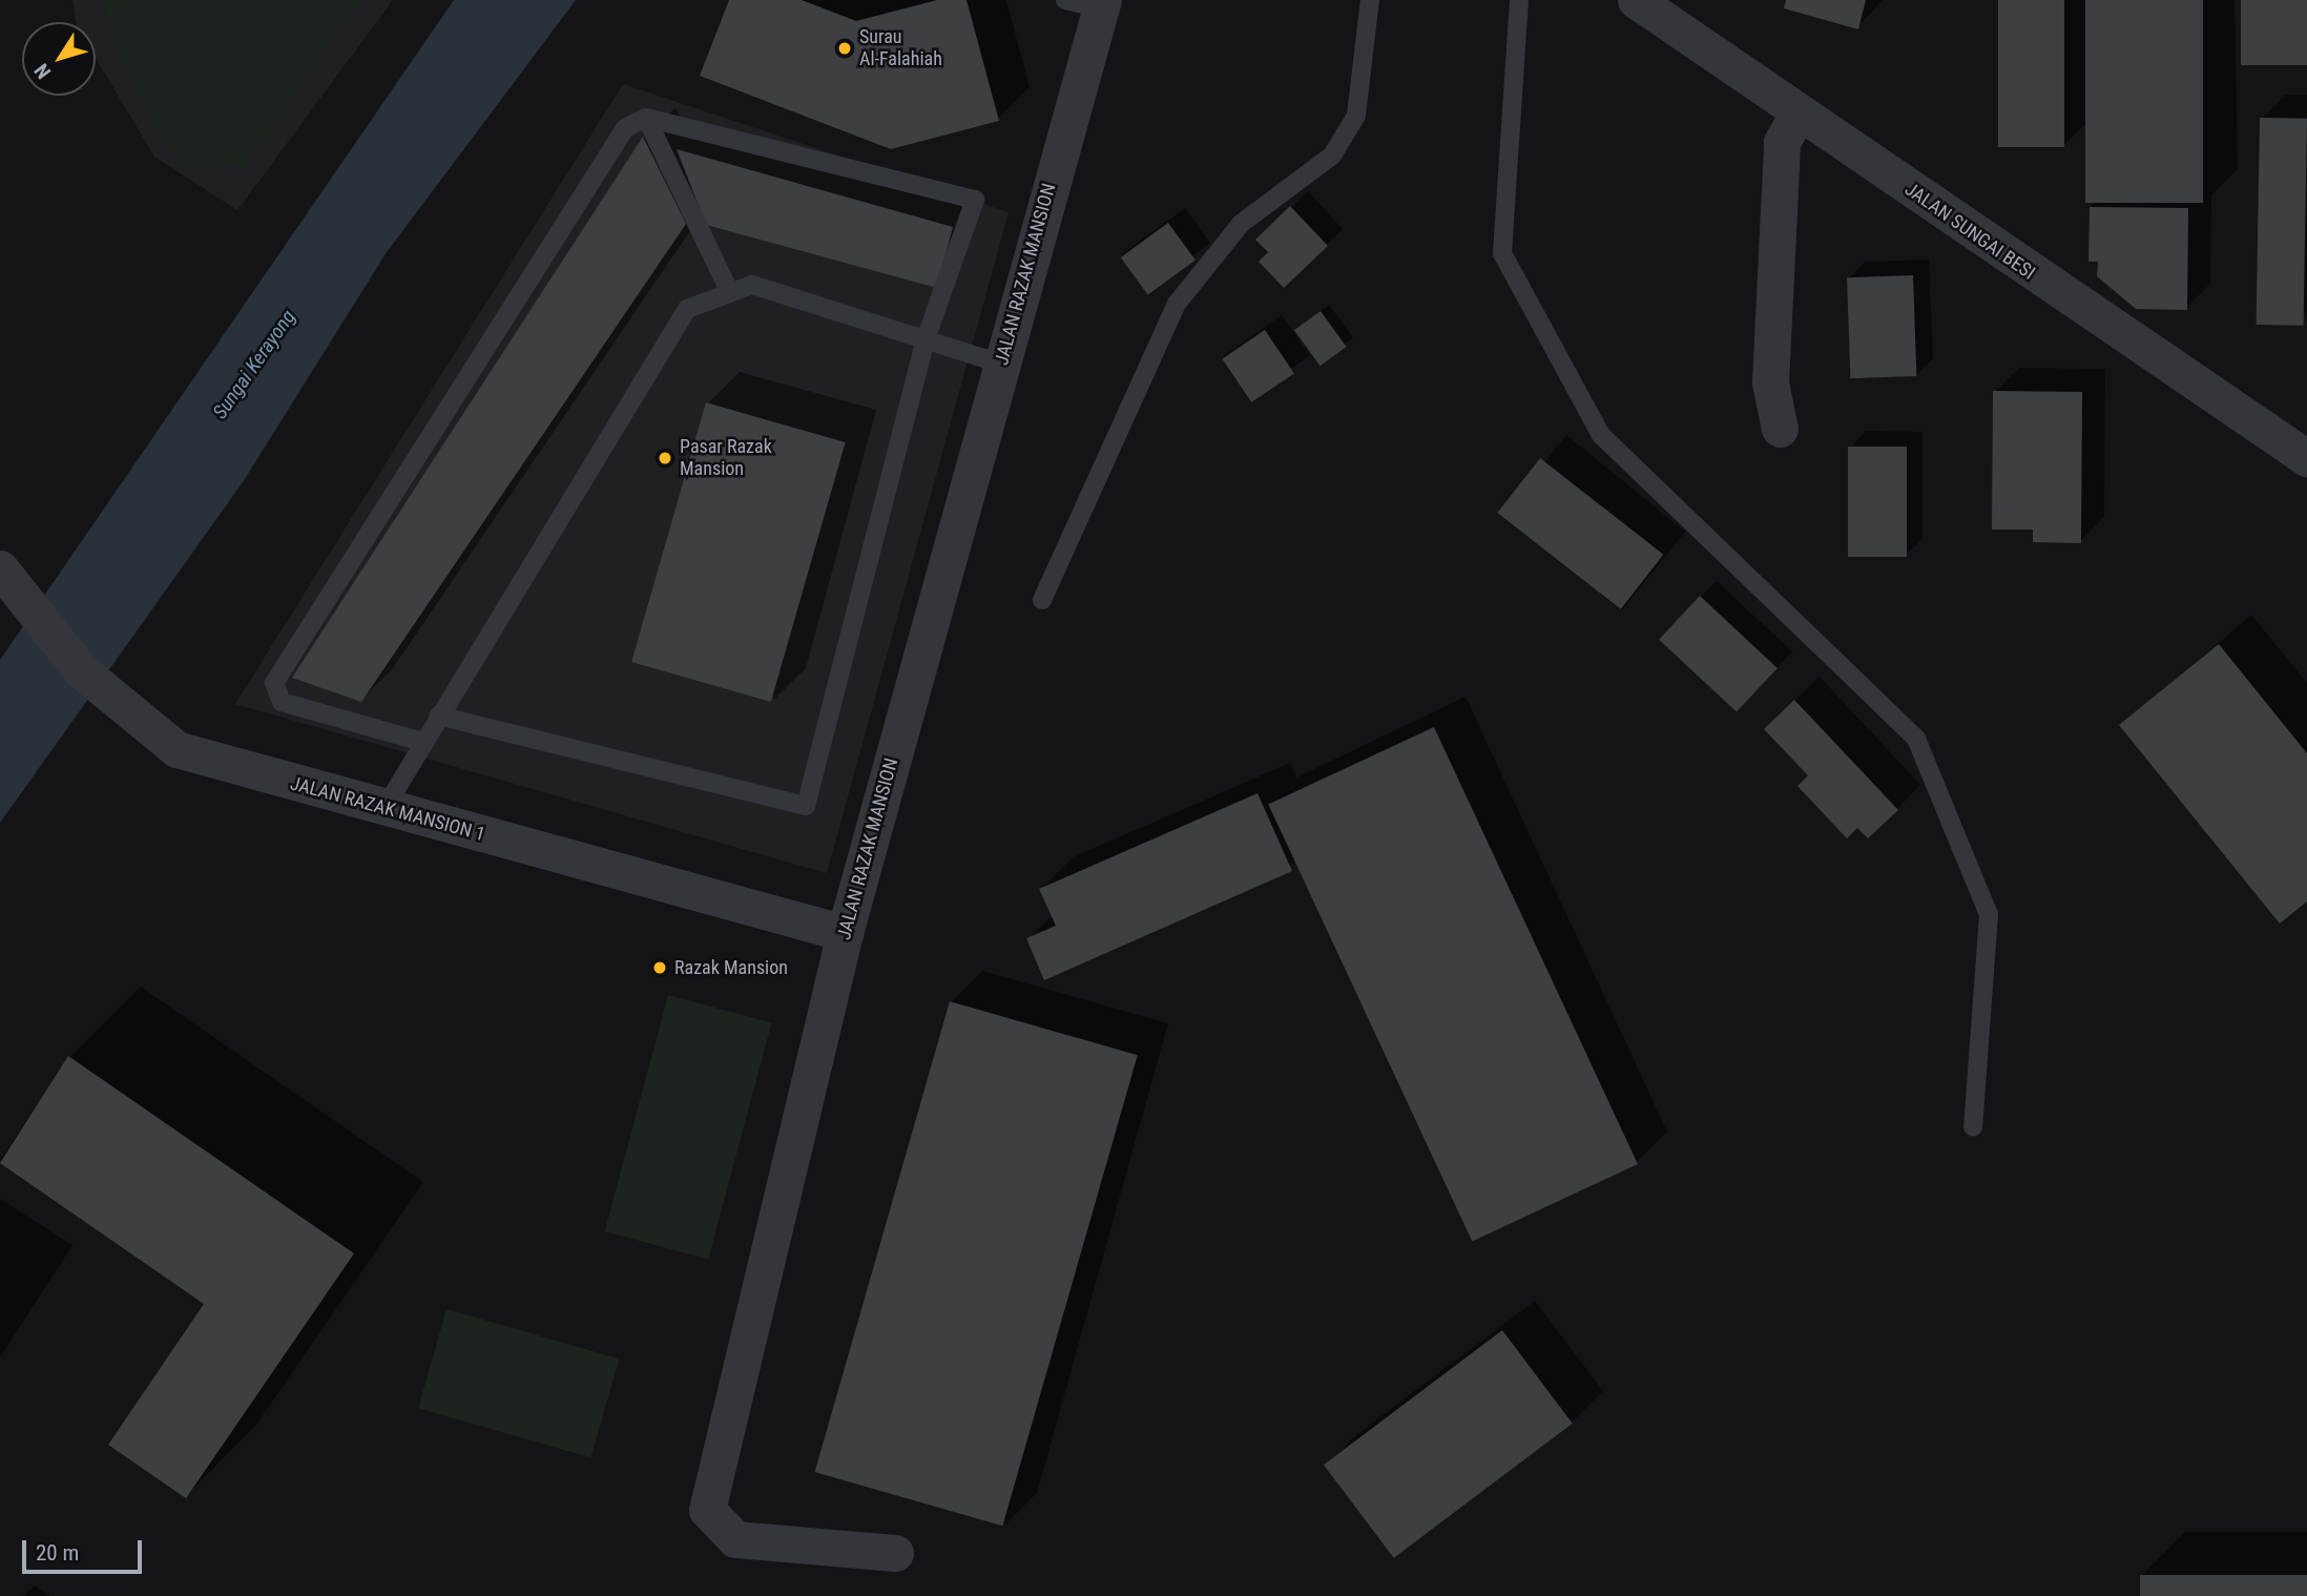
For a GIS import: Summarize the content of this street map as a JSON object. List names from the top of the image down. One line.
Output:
{"streets":{"street":["JALAN SUNGAI BESI","JALAN RAZAK MANSION","JALAN RAZAK MANSION 1"]},"crossings":[["JALAN RAZAK MANSION","JALAN RAZAK MANSION 1"]],"water":["Sungai Kerayong"],"places":["Surau Al-Falahiah","Pasar Razak Mansion","Razak Mansion"],"scale_bar":"20 m","north":"bottom left"}
